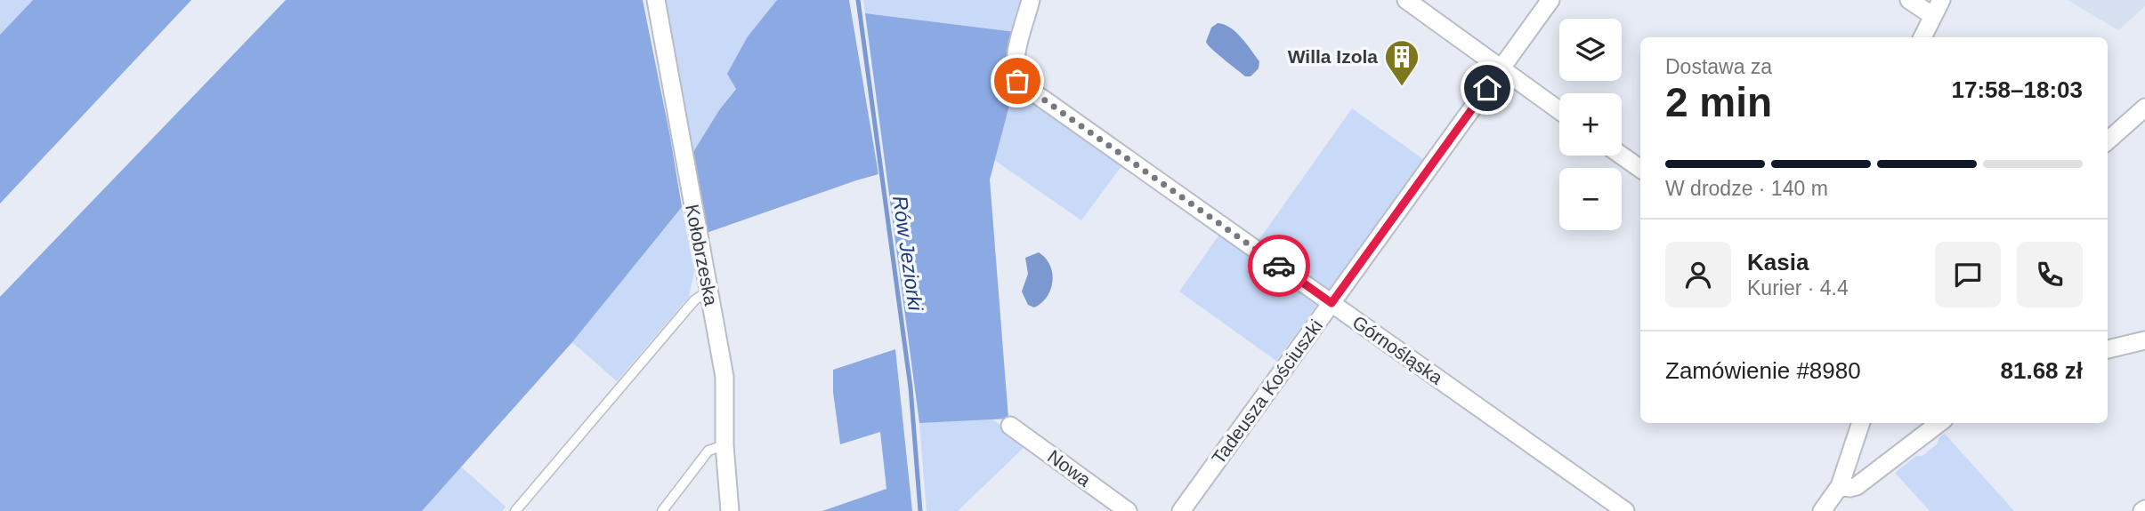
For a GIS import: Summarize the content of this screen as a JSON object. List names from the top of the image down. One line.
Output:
{"streets":{"street":["Kołobrzeska","Górnośląska","Tadeusza Kościuszki","Nowa"]},"crossings":[["Górnośląska","Tadeusza Kościuszki"]],"water":["Rów Jeziorki"],"places":{"building":["Willa Izola"]},"page":{"map_buttons":["+","−"],"heading":["2 min","Dostawa za","17:58–18:03"],"panel":["Kasia","Kurier · 4.4","Zamówienie #8980","81.68 zł"],"bar":"W drodze · 140 m"}}
